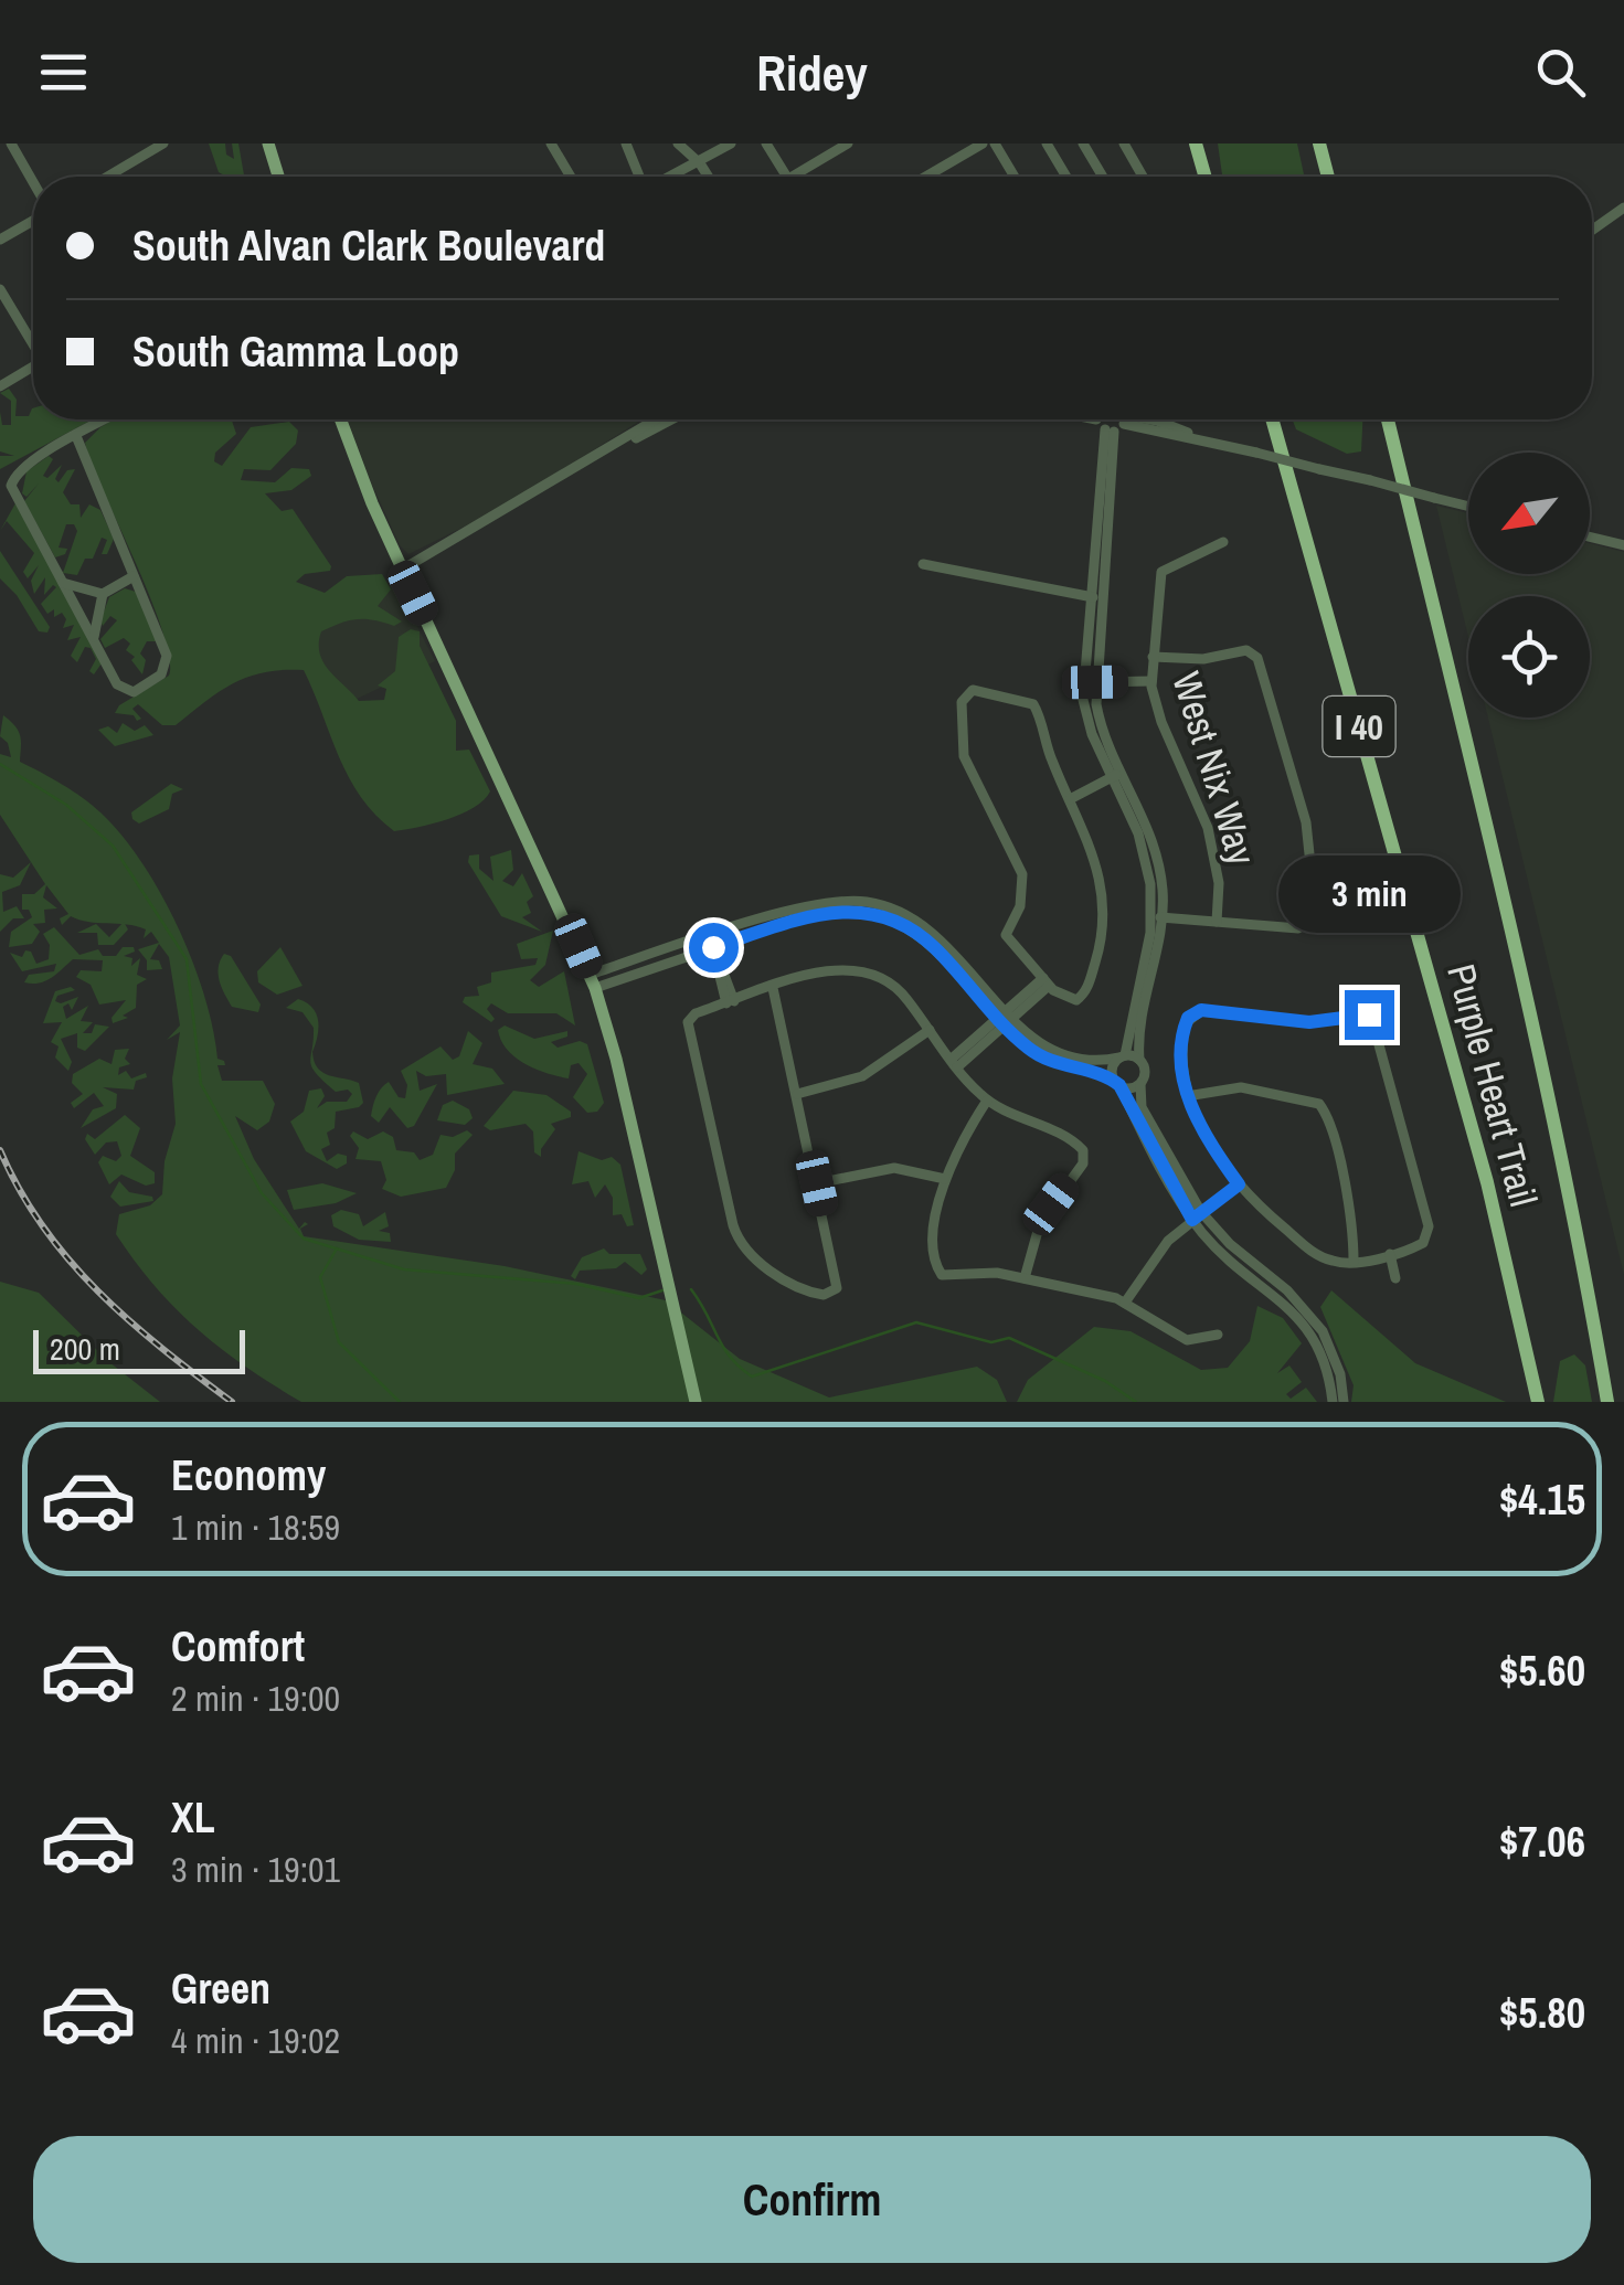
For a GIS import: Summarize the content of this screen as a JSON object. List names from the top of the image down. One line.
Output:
{"streets":{"highway":["I 40","Purple Heart Trail"],"street":["West Nix Way"]},"scale_bar":"200 m","north":"bottom left","page":{"header":"Ridey","banner":["South Alvan Clark Boulevard","South Gamma Loop"],"bubble":"3 min","scale":"200 m","list":[{"name":"Economy","note":"1 min · 18:59","value":"$4.15"},{"name":"Comfort","note":"2 min · 19:00","value":"$5.60"},{"name":"XL","note":"3 min · 19:01","value":"$7.06"},{"name":"Green","note":"4 min · 19:02","value":"$5.80"}],"buttons":"Confirm"}}
